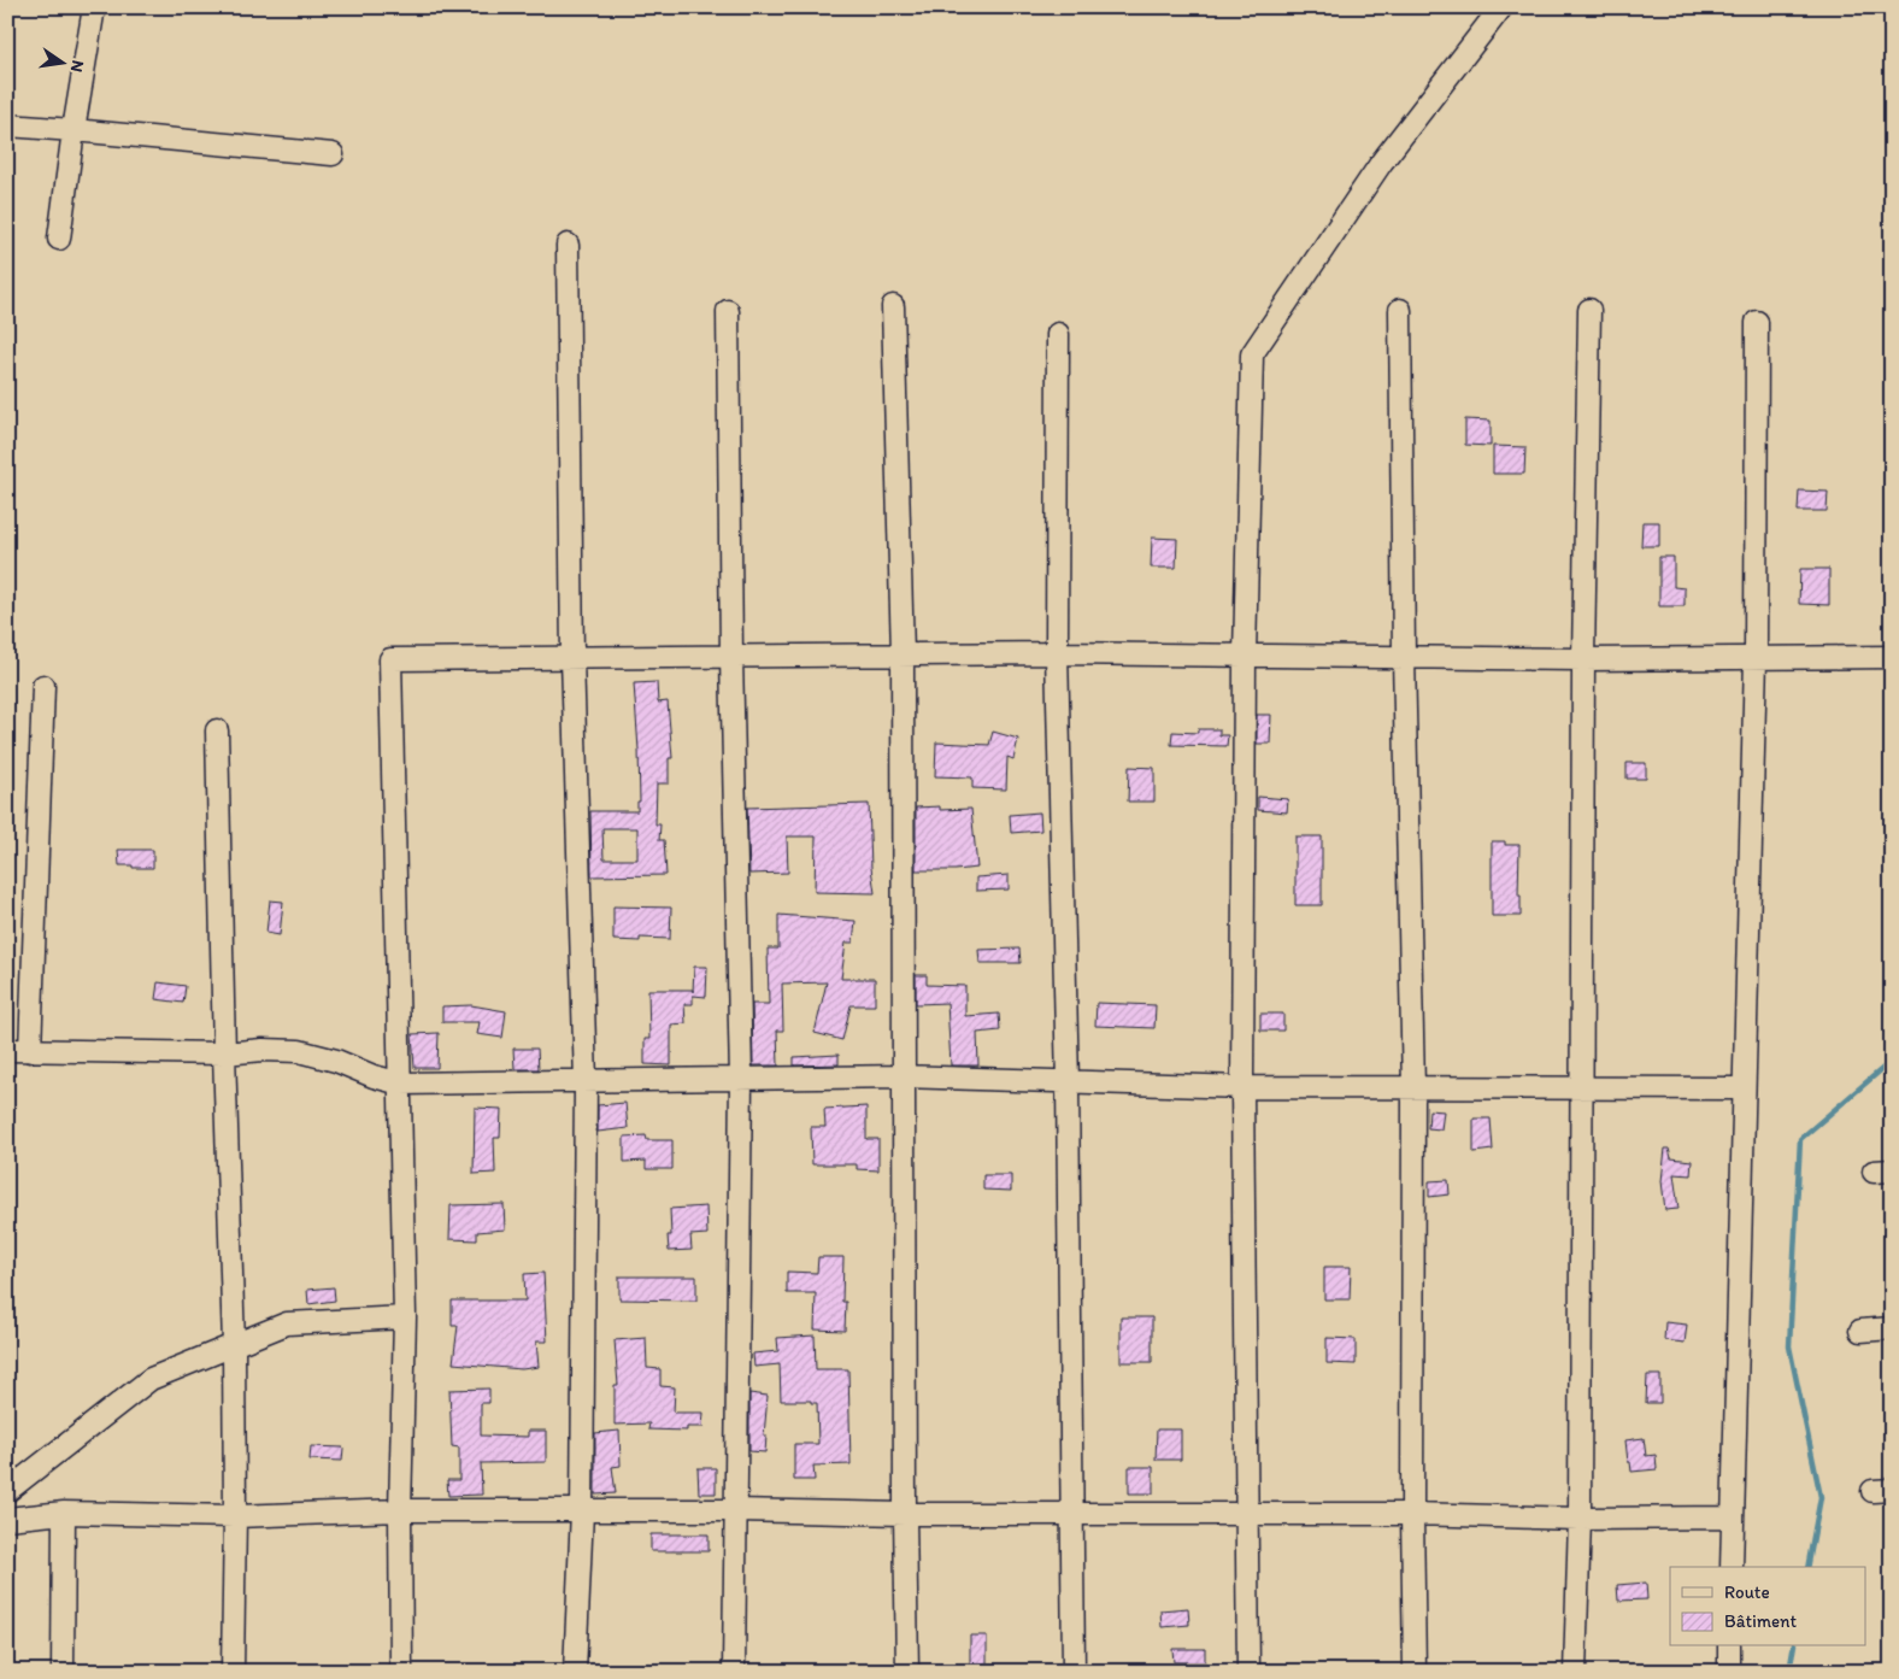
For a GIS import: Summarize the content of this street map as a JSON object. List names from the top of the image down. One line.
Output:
{"legend":["Route","Bâtiment"],"north":"right"}
